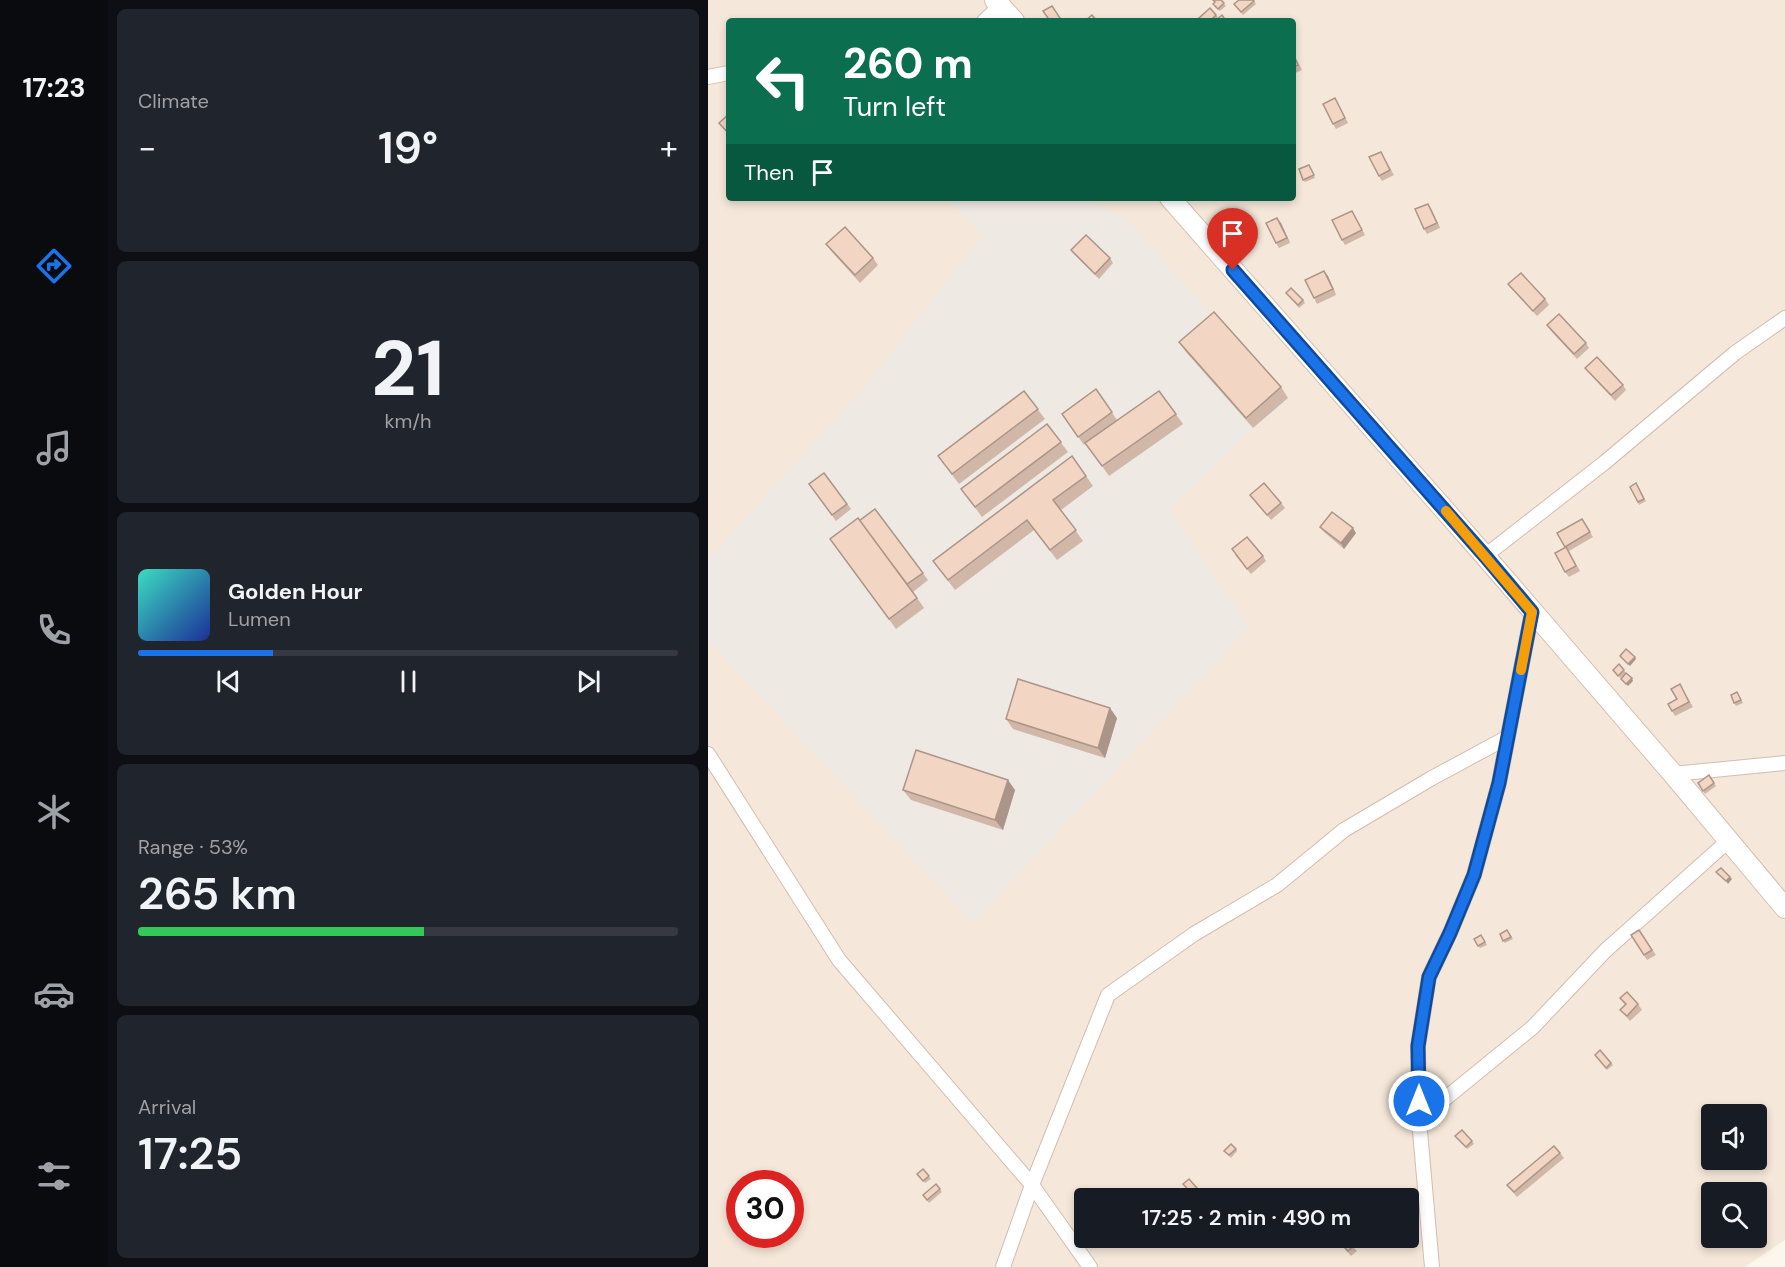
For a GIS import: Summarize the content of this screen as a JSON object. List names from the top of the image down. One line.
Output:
{"page":{"tabs":"17:23","tile":["Climate",["21","km/h"],["Range · 53%","265 km"],["Arrival","17:25"]],"turn":["260 m","Turn left"],"heat":["−","19°","+"],"then":"Then","song":["Golden Hour","Lumen"],"limit":"30","trip":"17:25 · 2 min · 490 m"}}
